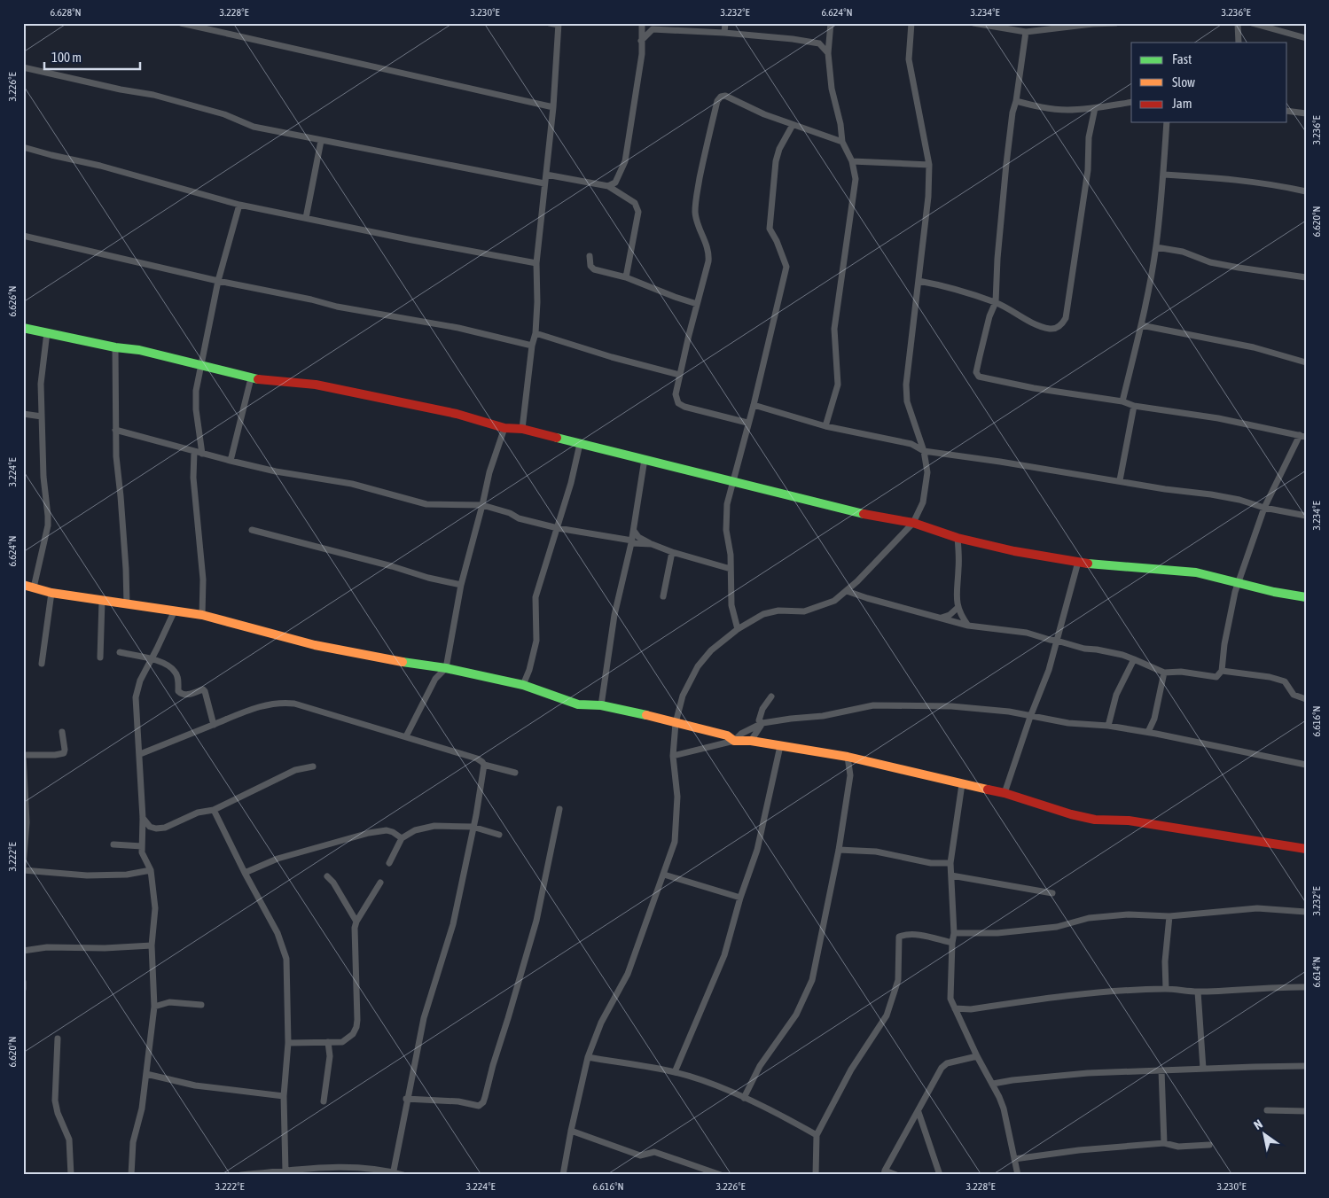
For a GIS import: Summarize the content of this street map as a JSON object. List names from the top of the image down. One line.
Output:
{"legend":["Fast","Slow","Jam"],"scale_bar":"100 m","north":"top left","coordinates":["6.628°N","3.228°E","3.230°E","3.232°E","6.624°N","3.234°E","3.236°E","3.226°E","6.620°N","6.626°N","3.224°E","6.616°N","3.222°E","6.614°N"]}
